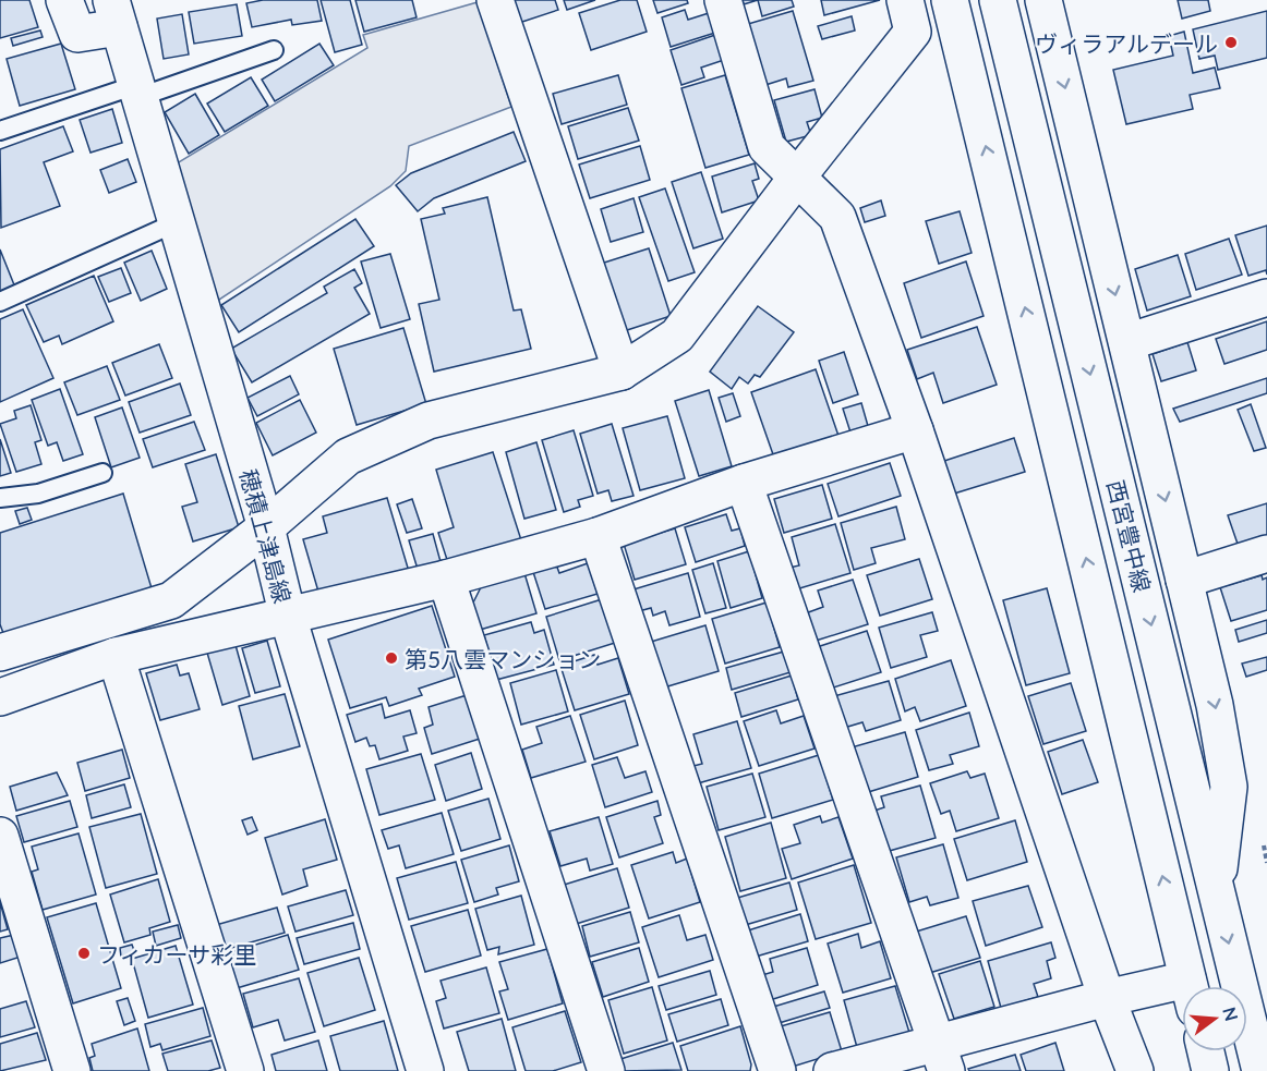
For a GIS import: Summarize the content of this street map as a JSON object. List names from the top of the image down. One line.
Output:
{"streets":{"street":["穂積上津島線","西宮豊中線"]},"places":["ヴィラアルデール","第5八雲マンション","フィカーサ彩里"],"north":"right"}
